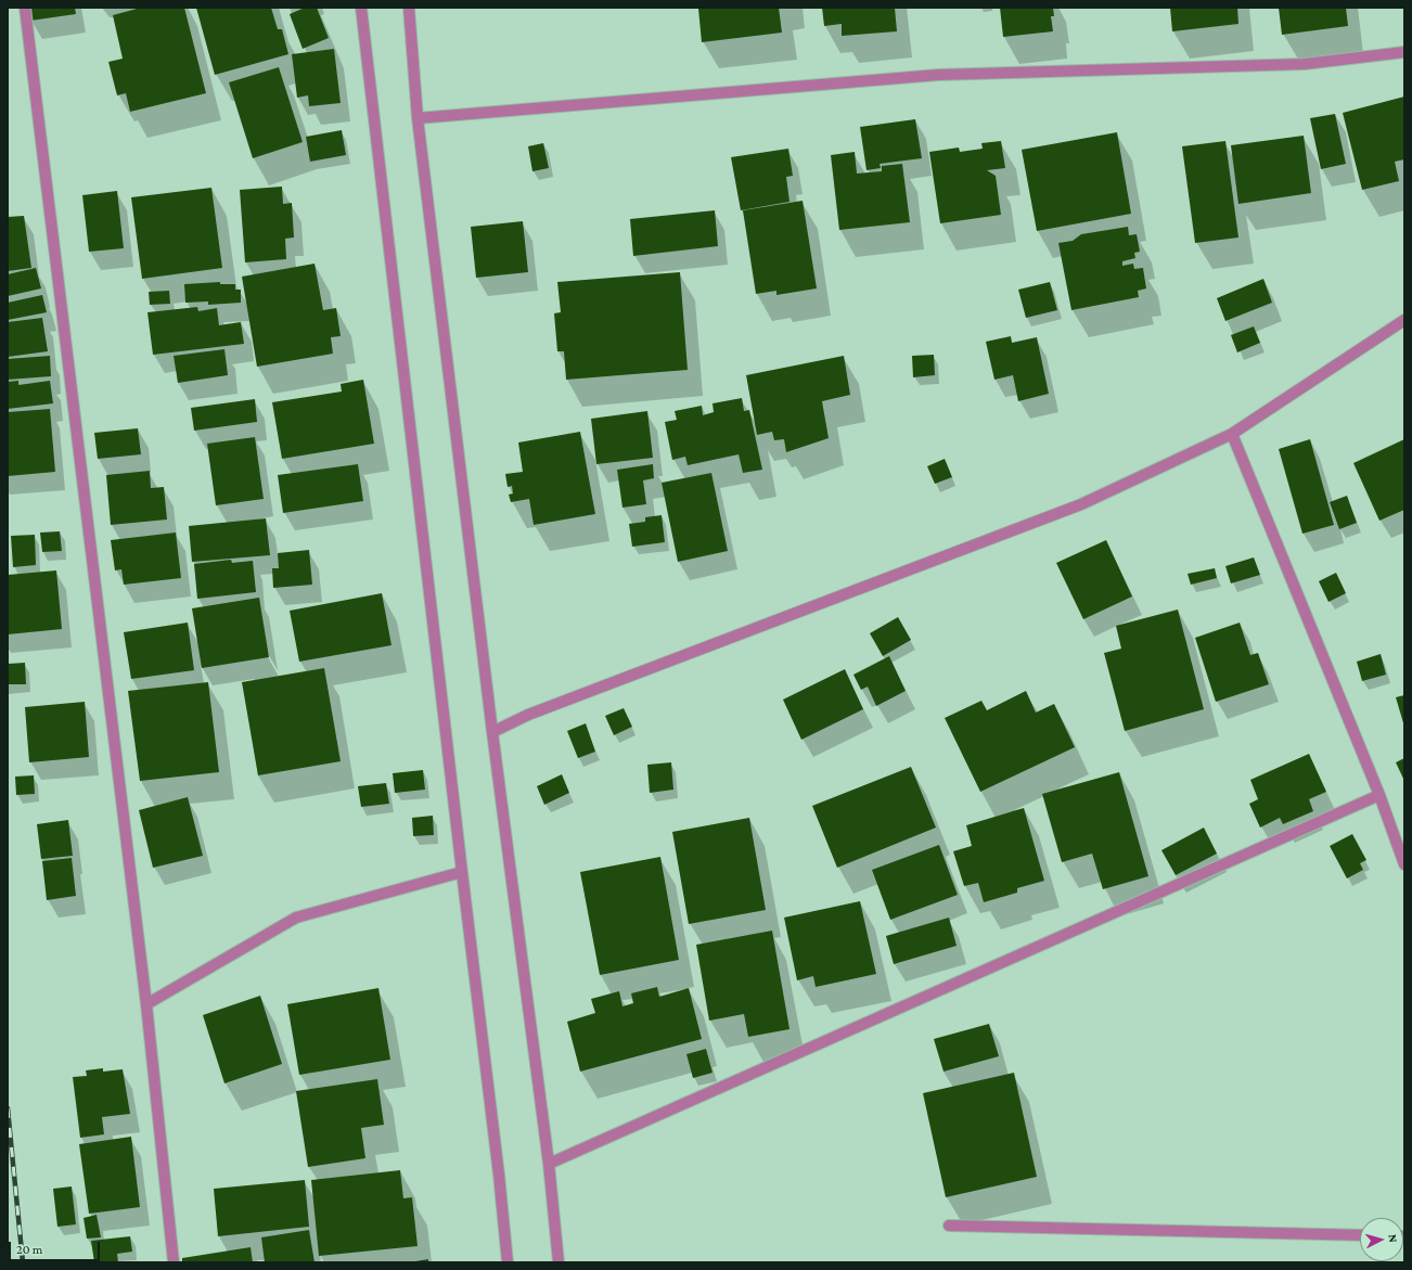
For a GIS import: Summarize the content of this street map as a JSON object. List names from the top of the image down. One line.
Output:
{"scale_bar":"20 m","north":"right"}
